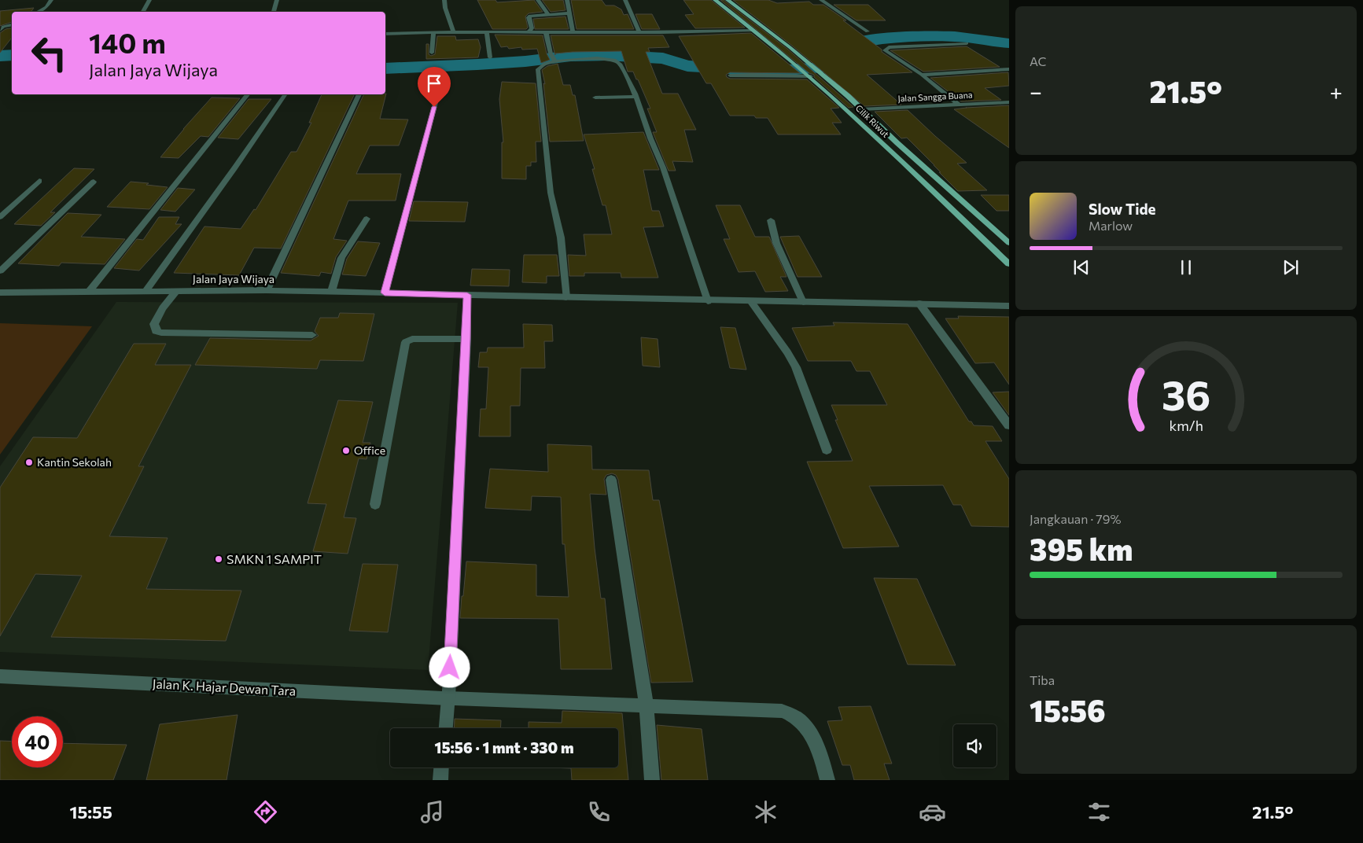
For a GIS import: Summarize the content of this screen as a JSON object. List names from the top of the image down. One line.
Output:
{"streets":{"main road":["Cilik Riwut"],"street":["Jalan Sangga Buana","Jalan Jaya Wijaya","Jalan K. Hajar Dewan Tara"]},"crossings":[["Jalan Sangga Buana","Cilik Riwut"]],"places":["Office","Kantin Sekolah","SMKN 1 SAMPIT"],"page":{"tile":["AC",["Jangkauan · 79%","395 km"],["Tiba","15:56"]],"turn":["140 m","Jalan Jaya Wijaya"],"heat":["−","21.5°","+"],"song":["Slow Tide","Marlow"],"limit":"40","trip":"15:56 · 1 mnt · 330 m","tabs":["15:55","21.5°"],"gauge":["36","km/h"]}}
